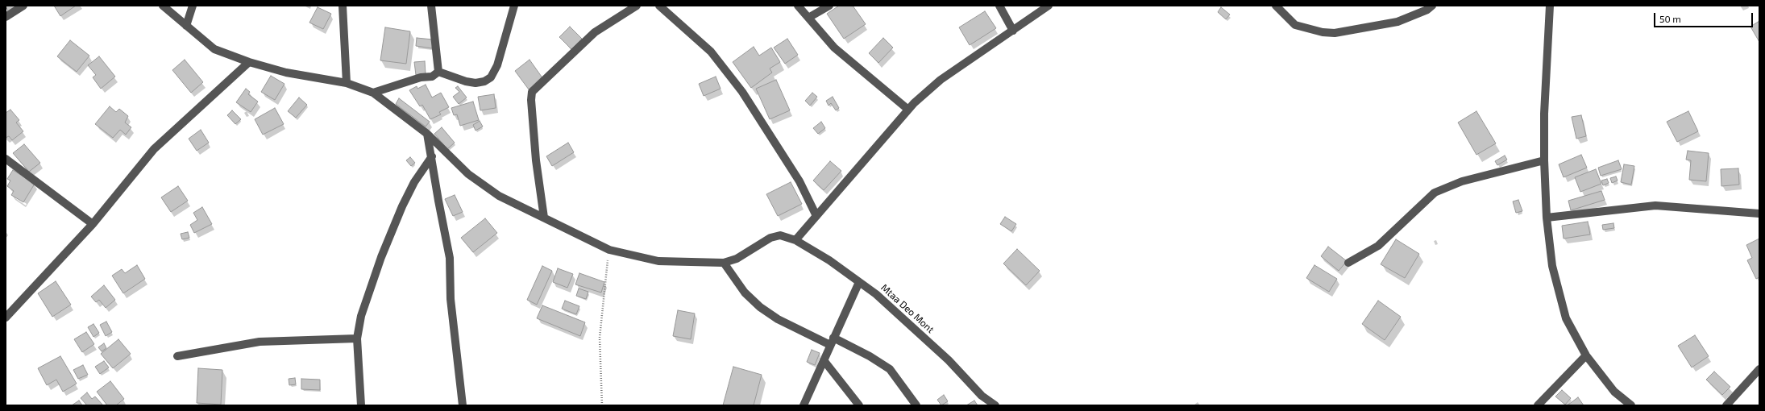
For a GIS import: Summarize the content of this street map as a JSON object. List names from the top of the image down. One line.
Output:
{"streets":{"street":["Mtaa Deo Mont"]},"scale_bar":"50 m"}
